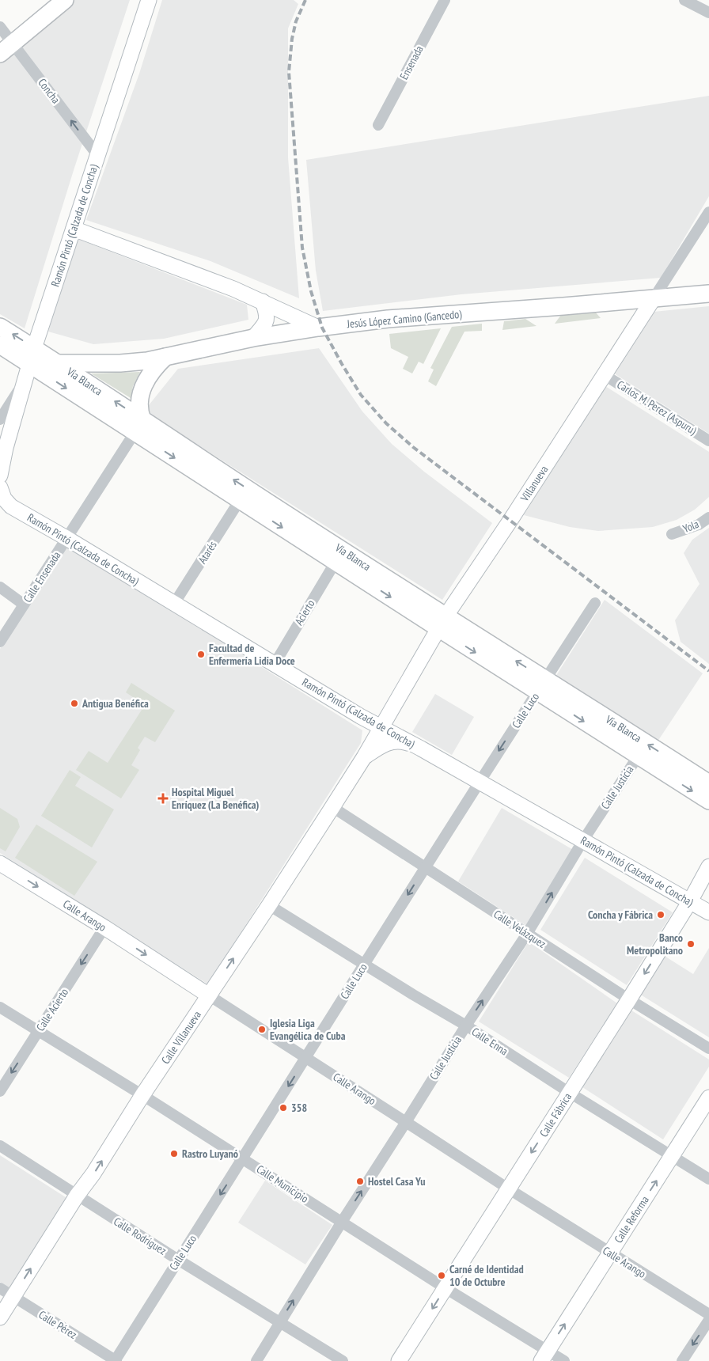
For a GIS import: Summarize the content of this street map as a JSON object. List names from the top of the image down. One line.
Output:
{"streets":{"main road":["Jesús López Camino (Gancedo)","Vía Blanca"],"street":["Ensenada","Concha","Ramón Pintó (Calzada de Concha)","Carlos M. Perez (Aspuru)","Villanueva","Yola","Atarés","Calle Ensenada","Acierto","Calle Luco","Calle Justicia","Calle Arango","Calle Velázquez","Calle Acierto","Calle Villanueva","Calle Enna","Calle Fábrica","Calle Municipio","Calle Reforma","Calle Rodríguez","Calle Pérez"]},"crossings":[["Concha","Ramón Pintó (Calzada de Concha)"],["Ramón Pintó (Calzada de Concha)","Vía Blanca"],["Ramón Pintó (Calzada de Concha)","Villanueva"],["Ramón Pintó (Calzada de Concha)","Atarés"],["Ramón Pintó (Calzada de Concha)","Calle Ensenada"],["Ramón Pintó (Calzada de Concha)","Acierto"],["Ramón Pintó (Calzada de Concha)","Calle Luco"],["Ramón Pintó (Calzada de Concha)","Calle Justicia"],["Ramón Pintó (Calzada de Concha)","Calle Fábrica"],["Jesús López Camino (Gancedo)","Villanueva"],["Vía Blanca","Villanueva"],["Vía Blanca","Atarés"],["Vía Blanca","Calle Ensenada"],["Vía Blanca","Acierto"],["Vía Blanca","Calle Luco"],["Vía Blanca","Calle Justicia"],["Carlos M. Perez (Aspuru)","Villanueva"],["Villanueva","Calle Villanueva"],["Calle Luco","Calle Arango"],["Calle Luco","Calle Velázquez"],["Calle Luco","Calle Enna"],["Calle Luco","Calle Municipio"],["Calle Luco","Calle Rodríguez"],["Calle Luco","Calle Pérez"],["Calle Justicia","Calle Arango"],["Calle Justicia","Calle Velázquez"],["Calle Justicia","Calle Enna"],["Calle Justicia","Calle Municipio"],["Calle Justicia","Calle Rodríguez"],["Calle Arango","Calle Acierto"],["Calle Arango","Calle Villanueva"],["Calle Arango","Calle Fábrica"],["Calle Arango","Calle Reforma"],["Calle Velázquez","Calle Villanueva"],["Calle Velázquez","Calle Fábrica"],["Calle Acierto","Calle Municipio"],["Calle Villanueva","Calle Enna"],["Calle Villanueva","Calle Municipio"],["Calle Villanueva","Calle Rodríguez"],["Calle Villanueva","Calle Pérez"],["Calle Enna","Calle Fábrica"],["Calle Enna","Calle Reforma"],["Calle Fábrica","Calle Municipio"],["Calle Municipio","Calle Reforma"]],"one_way":["Concha","Calle Luco","Calle Justicia","Calle Acierto","Calle Villanueva","Calle Fábrica","Calle Reforma"],"places":{"other":["Facultad de Enfermería Lidia Doce","Antigua Benéfica","Concha y Fábrica","Banco Metropolitano","Iglesia Liga Evangélica de Cuba","358","Rastro Luyanó","Hostel Casa Yu","Carné de Identidad 10 de Octubre"],"health":["Hospital Miguel Enríquez (La Benéfica)"]}}
